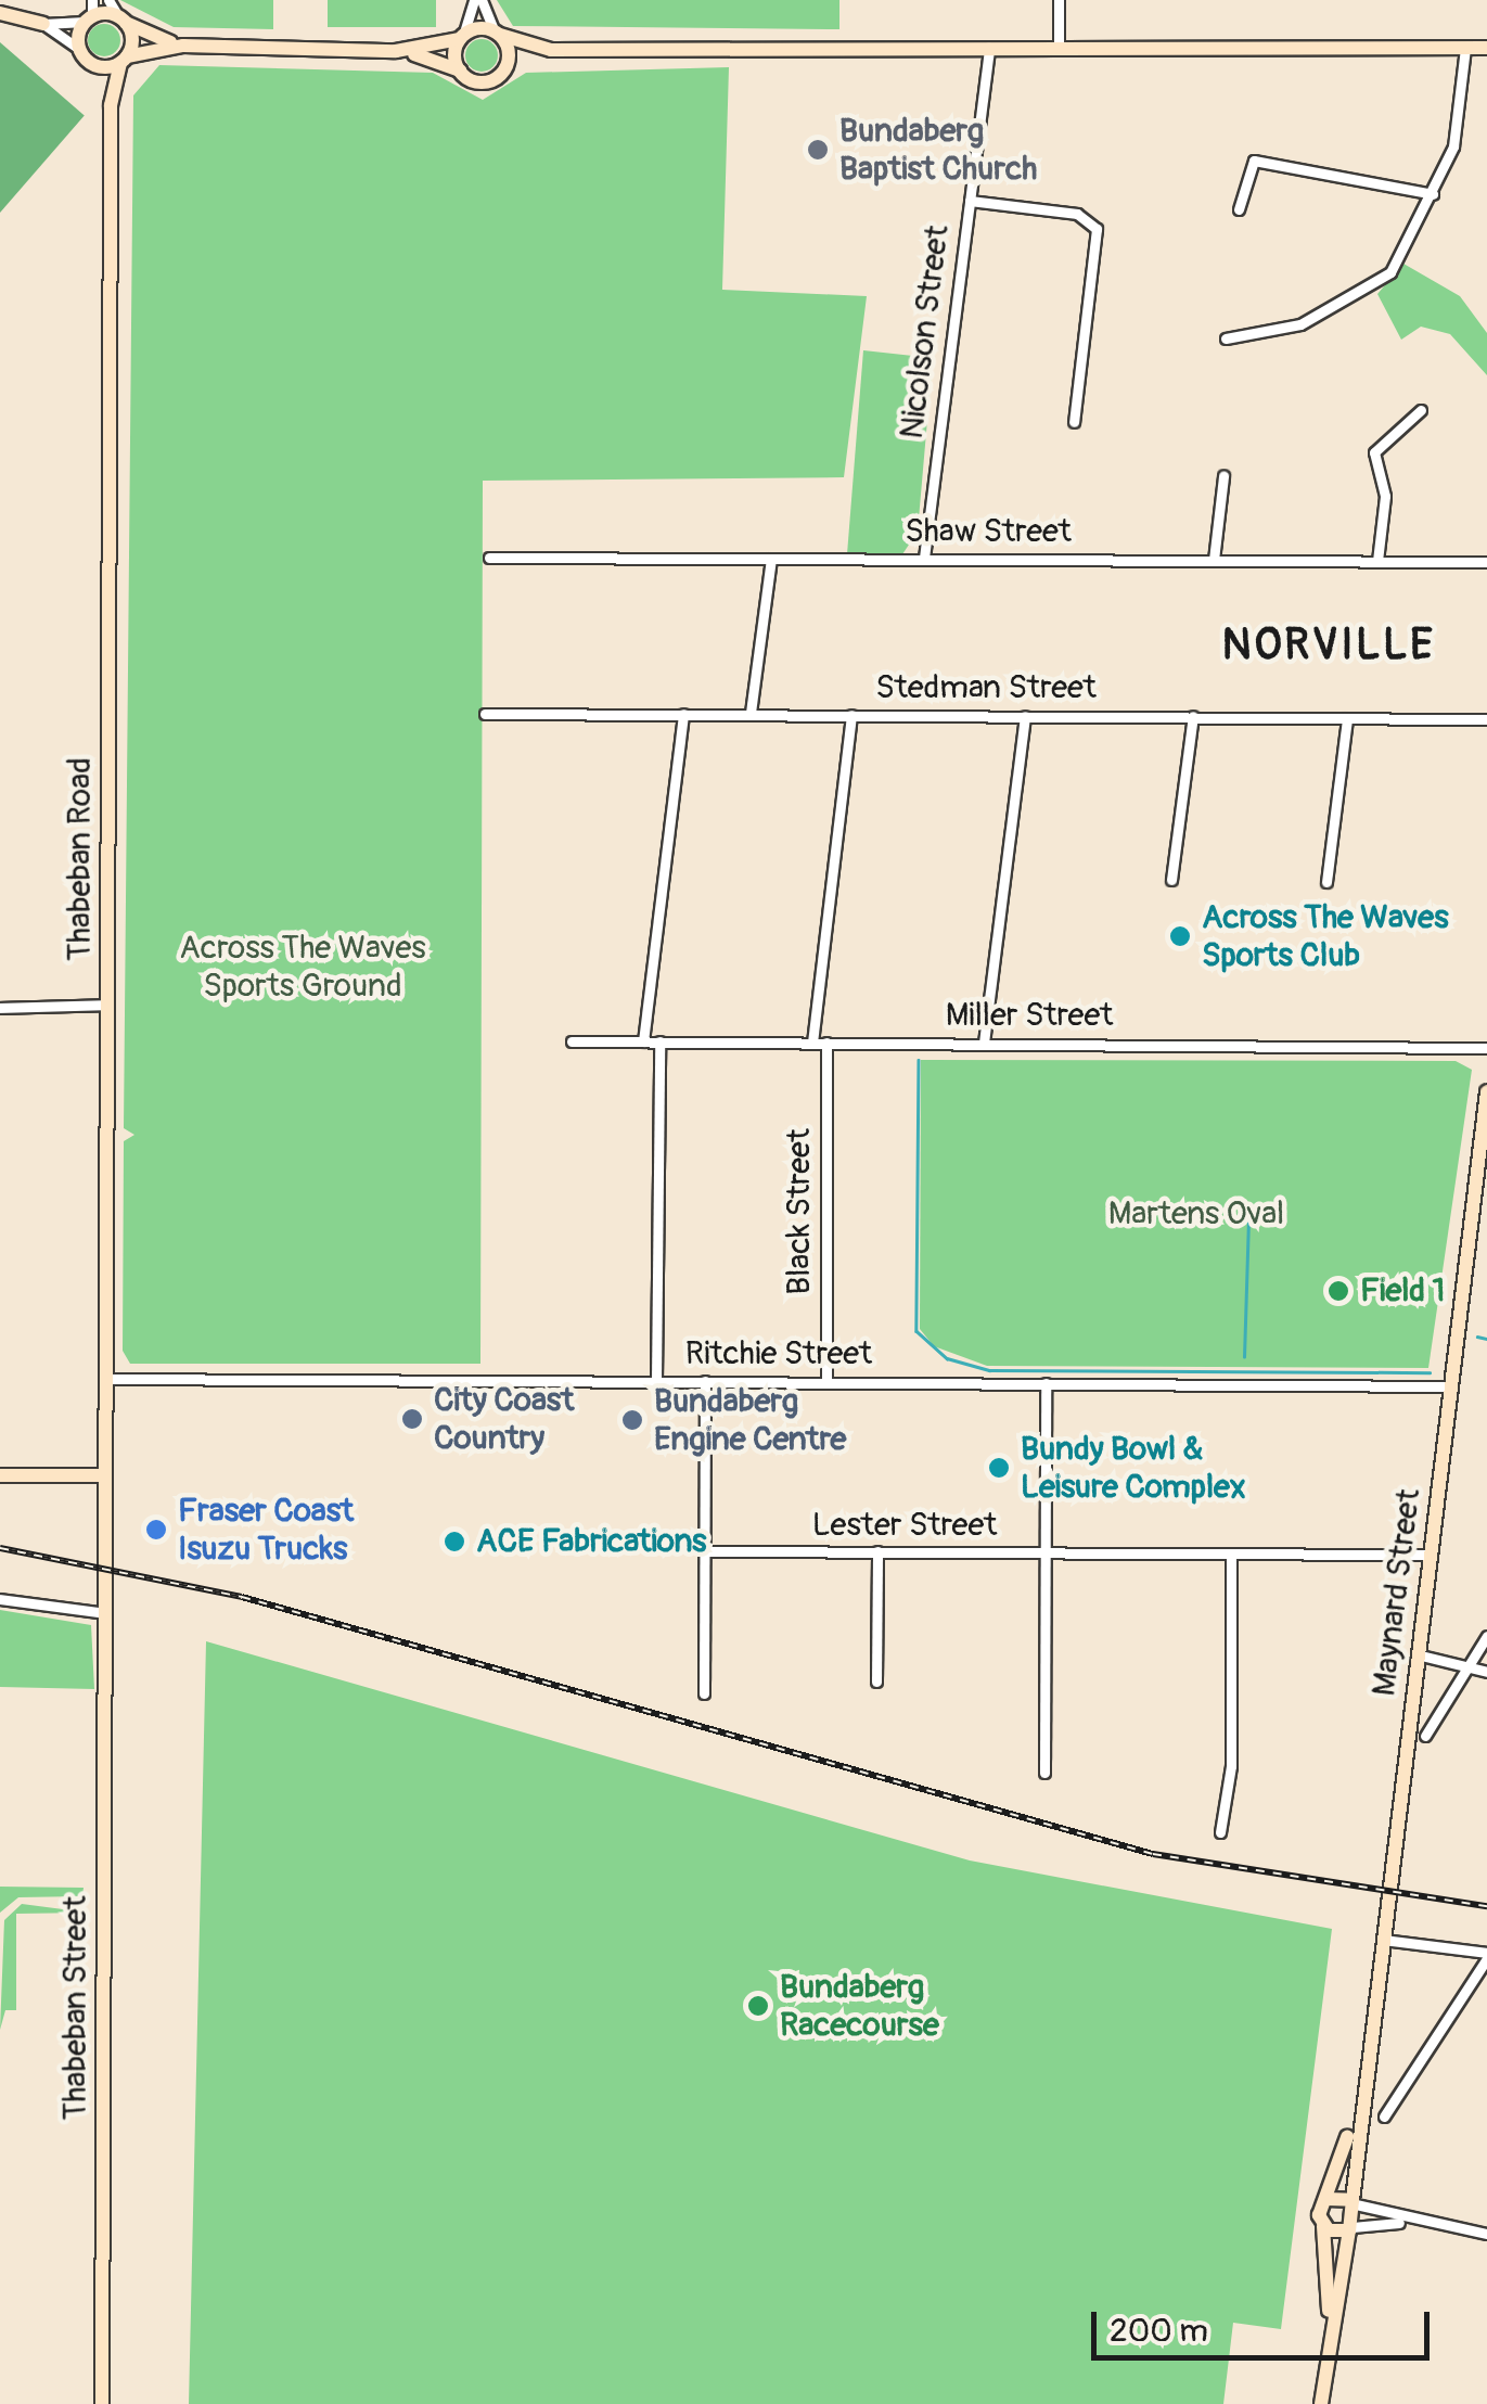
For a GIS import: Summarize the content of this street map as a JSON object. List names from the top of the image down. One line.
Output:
{"streets":{"street":["Nicolson Street","Shaw Street","Stedman Street","Thabeban Road","Miller Street","Black Street","Ritchie Street","Lester Street","Maynard Street","Thabeban Street"]},"crossings":[["Nicolson Street","Shaw Street"],["Thabeban Road","Ritchie Street"],["Thabeban Road","Thabeban Street"],["Miller Street","Black Street"],["Black Street","Ritchie Street"],["Ritchie Street","Maynard Street"],["Lester Street","Maynard Street"]],"districts":["NORVILLE"],"parks":["Across The Waves Sports Ground","Martens Oval"],"places":["Bundaberg Baptist Church","Across The Waves Sports Club","Field 1","City Coast Country","Bundaberg Engine Centre","Bundy Bowl & Leisure Complex","Fraser Coast Isuzu Trucks","ACE Fabrications","Bundaberg Racecourse"],"scale_bar":"200 m"}
